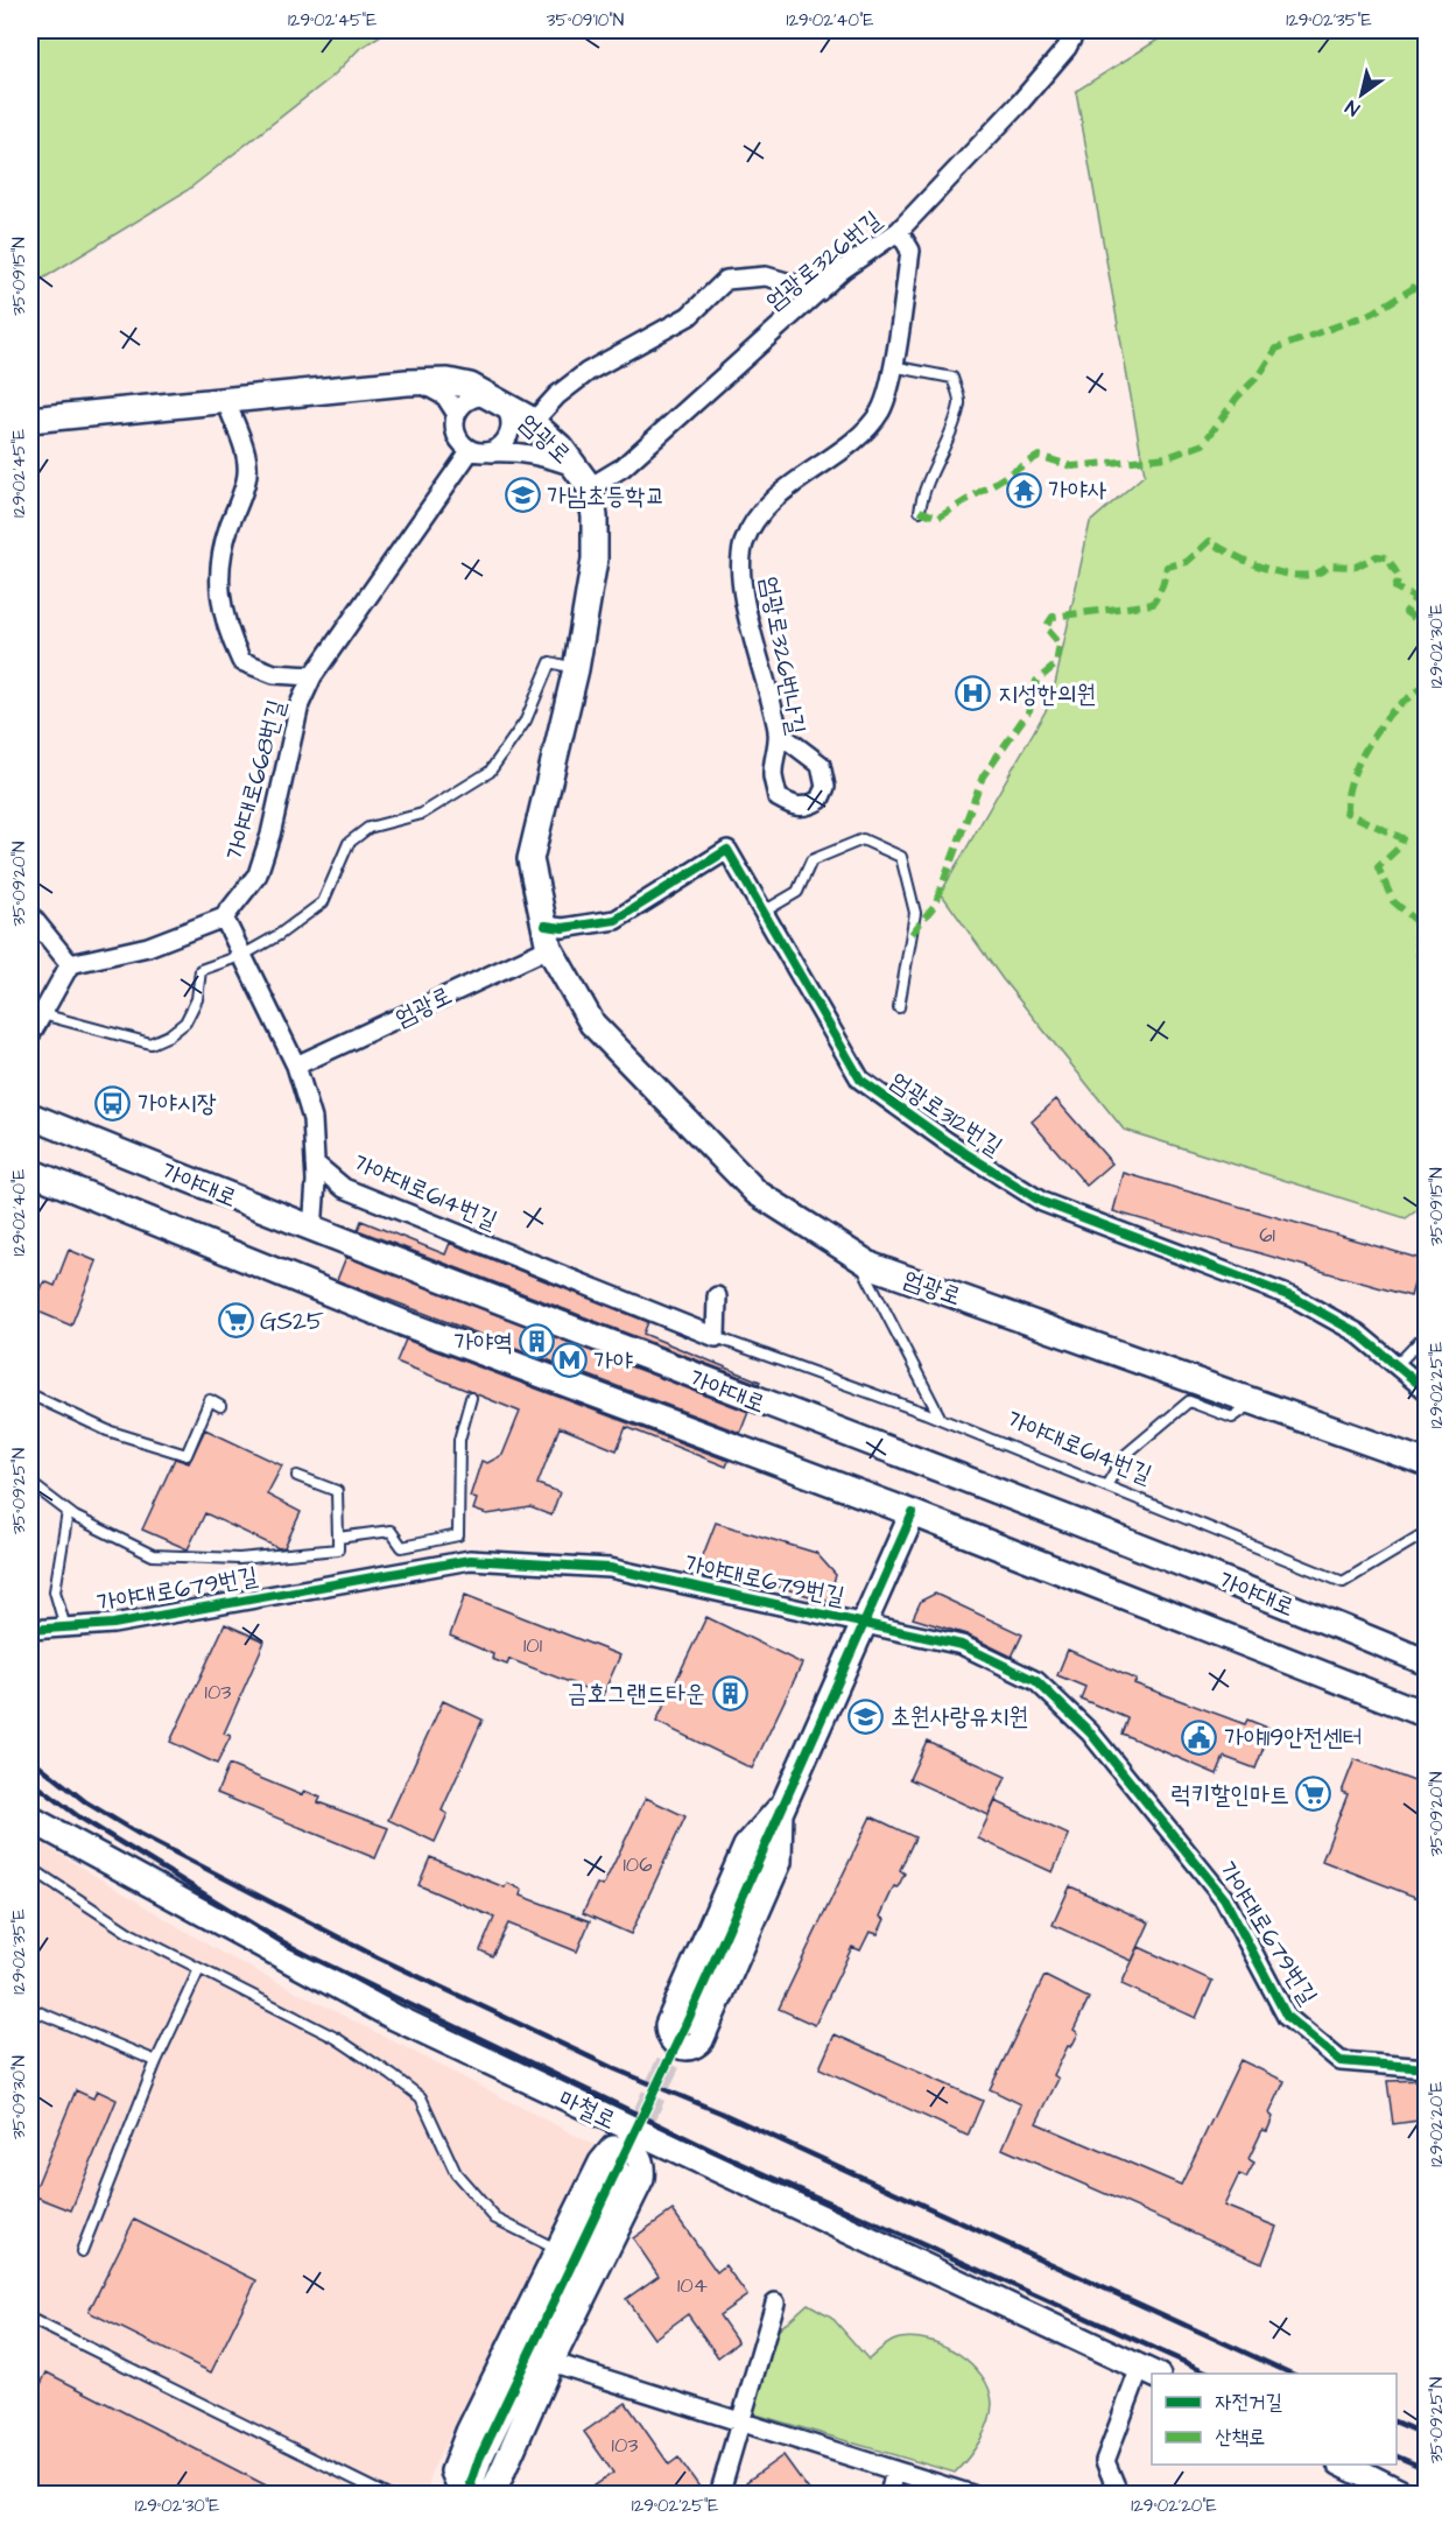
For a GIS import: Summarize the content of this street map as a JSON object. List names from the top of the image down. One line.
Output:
{"streets":{"main road":["엄광로","가야대로","마철로"],"street":["엄광로326번길","엄광로326번나길","가야대로668번길","엄광로312번길","가야대로614번길","가야대로679번길"]},"crossings":[["엄광로326번길","엄광로"],["엄광로326번길","엄광로326번나길"],["엄광로","가야대로668번길"],["엄광로","엄광로312번길"]],"places":{"temple":["가야사"],"school or university":["가남초등학교","초원사랑유치원"],"hospital":["지성한의원"],"bus stop":["가야시장"],"supermarket":["GS25","럭키할인마트"],"building":["가야역","금호그랜드타운"],"metro station":["가야"],"public building":["가야119안전센터"]},"house_numbers":["61","101","103","106","104","103"],"legend":["자전거길","산책로"],"north":"bottom left","coordinates":["129°02'45\"E","35°09'10\"N","129°02'40\"E","129°02'35\"E","35°09'15\"N","129°02'30\"E","35°09'20\"N","129°02'25\"E","35°09'25\"N","35°09'30\"N","129°02'20\"E"]}
